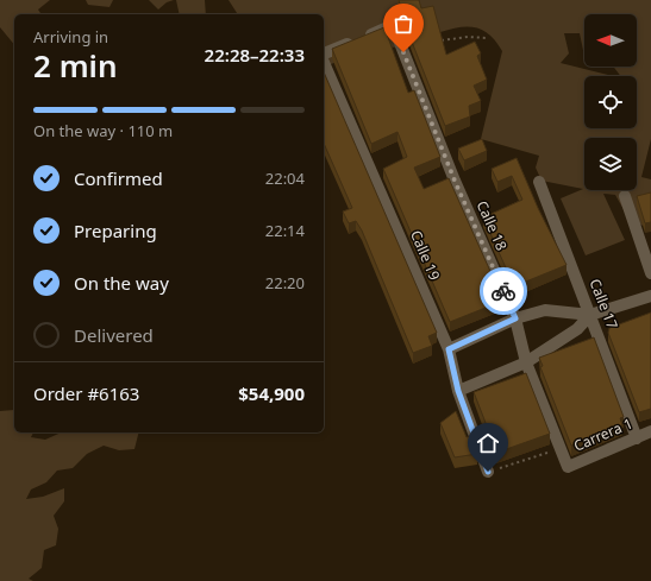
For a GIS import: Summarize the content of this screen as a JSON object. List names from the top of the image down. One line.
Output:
{"streets":{"street":["Calle 18","Calle 19","Calle 17","Carrera 1"]},"crossings":[["Calle 18","Carrera 1"],["Calle 19","Carrera 1"],["Calle 17","Carrera 1"]],"north":"left","page":{"heading":["2 min","Arriving in","22:28–22:33"],"panel":["Order #6163","$54,900"],"bar":"On the way · 110 m","list":[["Confirmed","22:04"],["Preparing","22:14"],["On the way","22:20"],"Delivered"]}}
